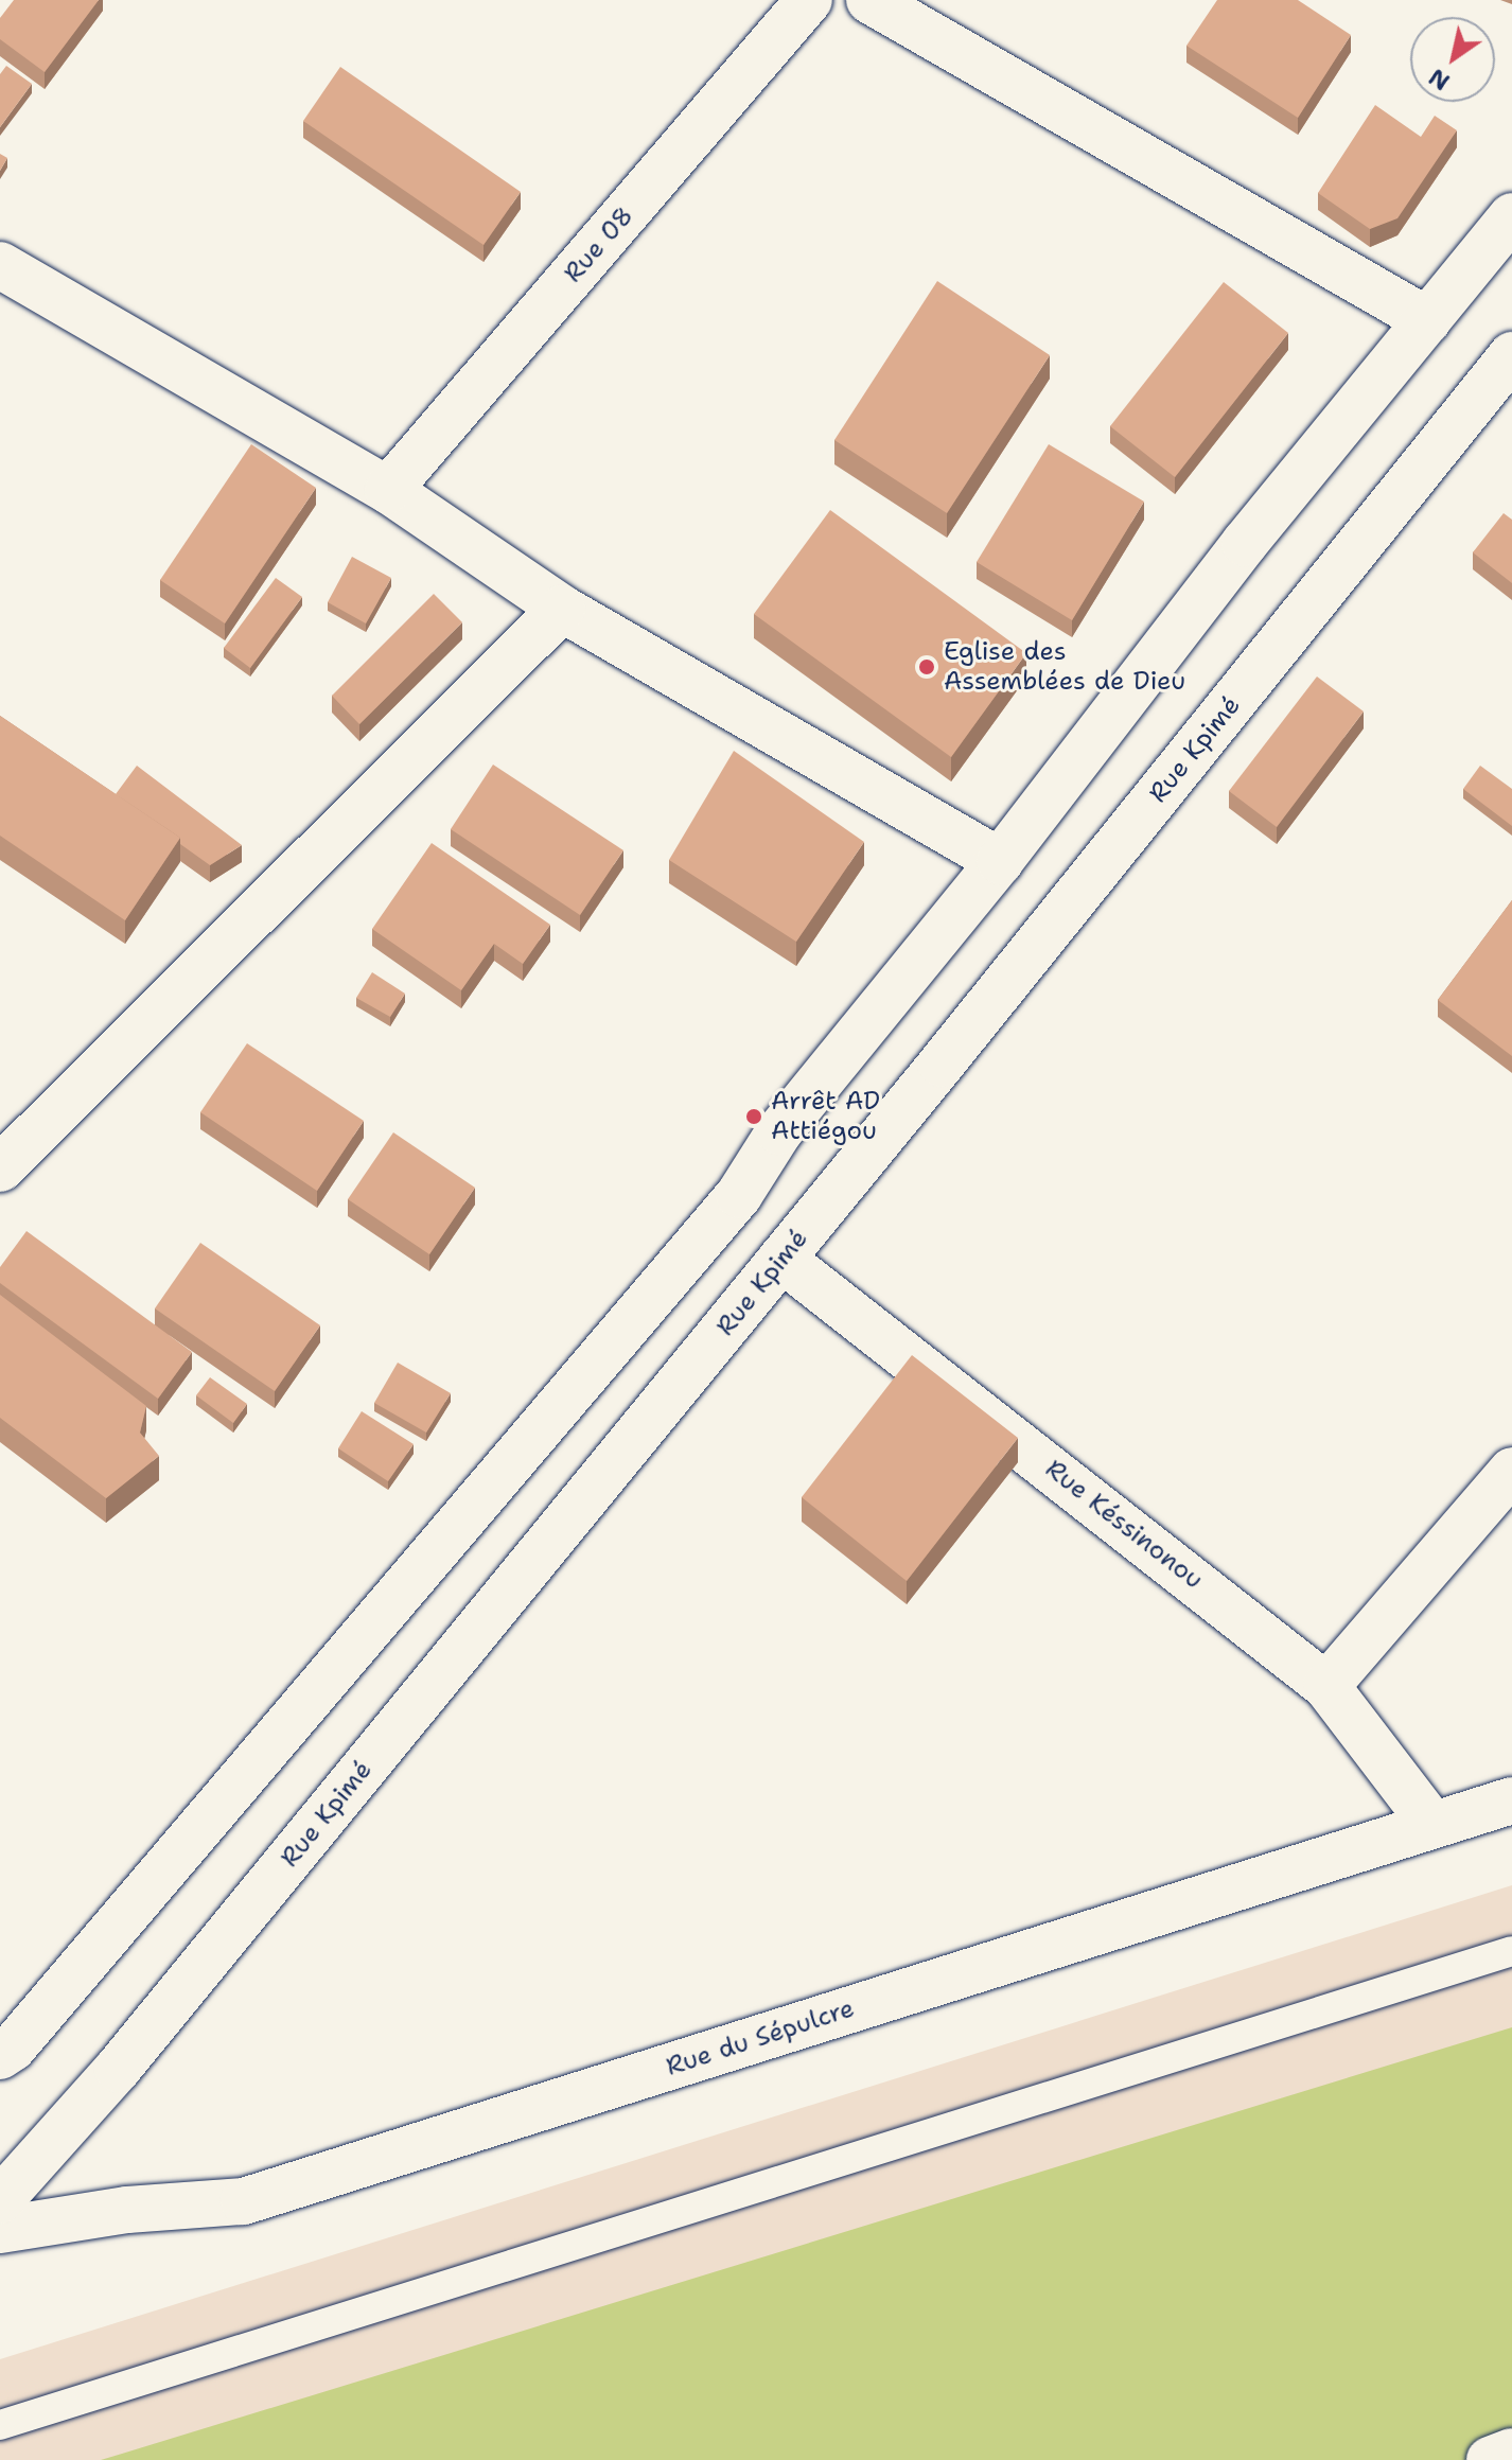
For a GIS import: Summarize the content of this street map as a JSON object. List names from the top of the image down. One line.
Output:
{"streets":{"street":["Rue 08","Rue Kpimé","Rue Késsinonou","Rue du Sépulcre"]},"crossings":[["Rue Kpimé","Rue Késsinonou"],["Rue Késsinonou","Rue du Sépulcre"]],"places":["Eglise des Assemblées de Dieu","Arrêt AD Attiégou"],"north":"bottom left"}
